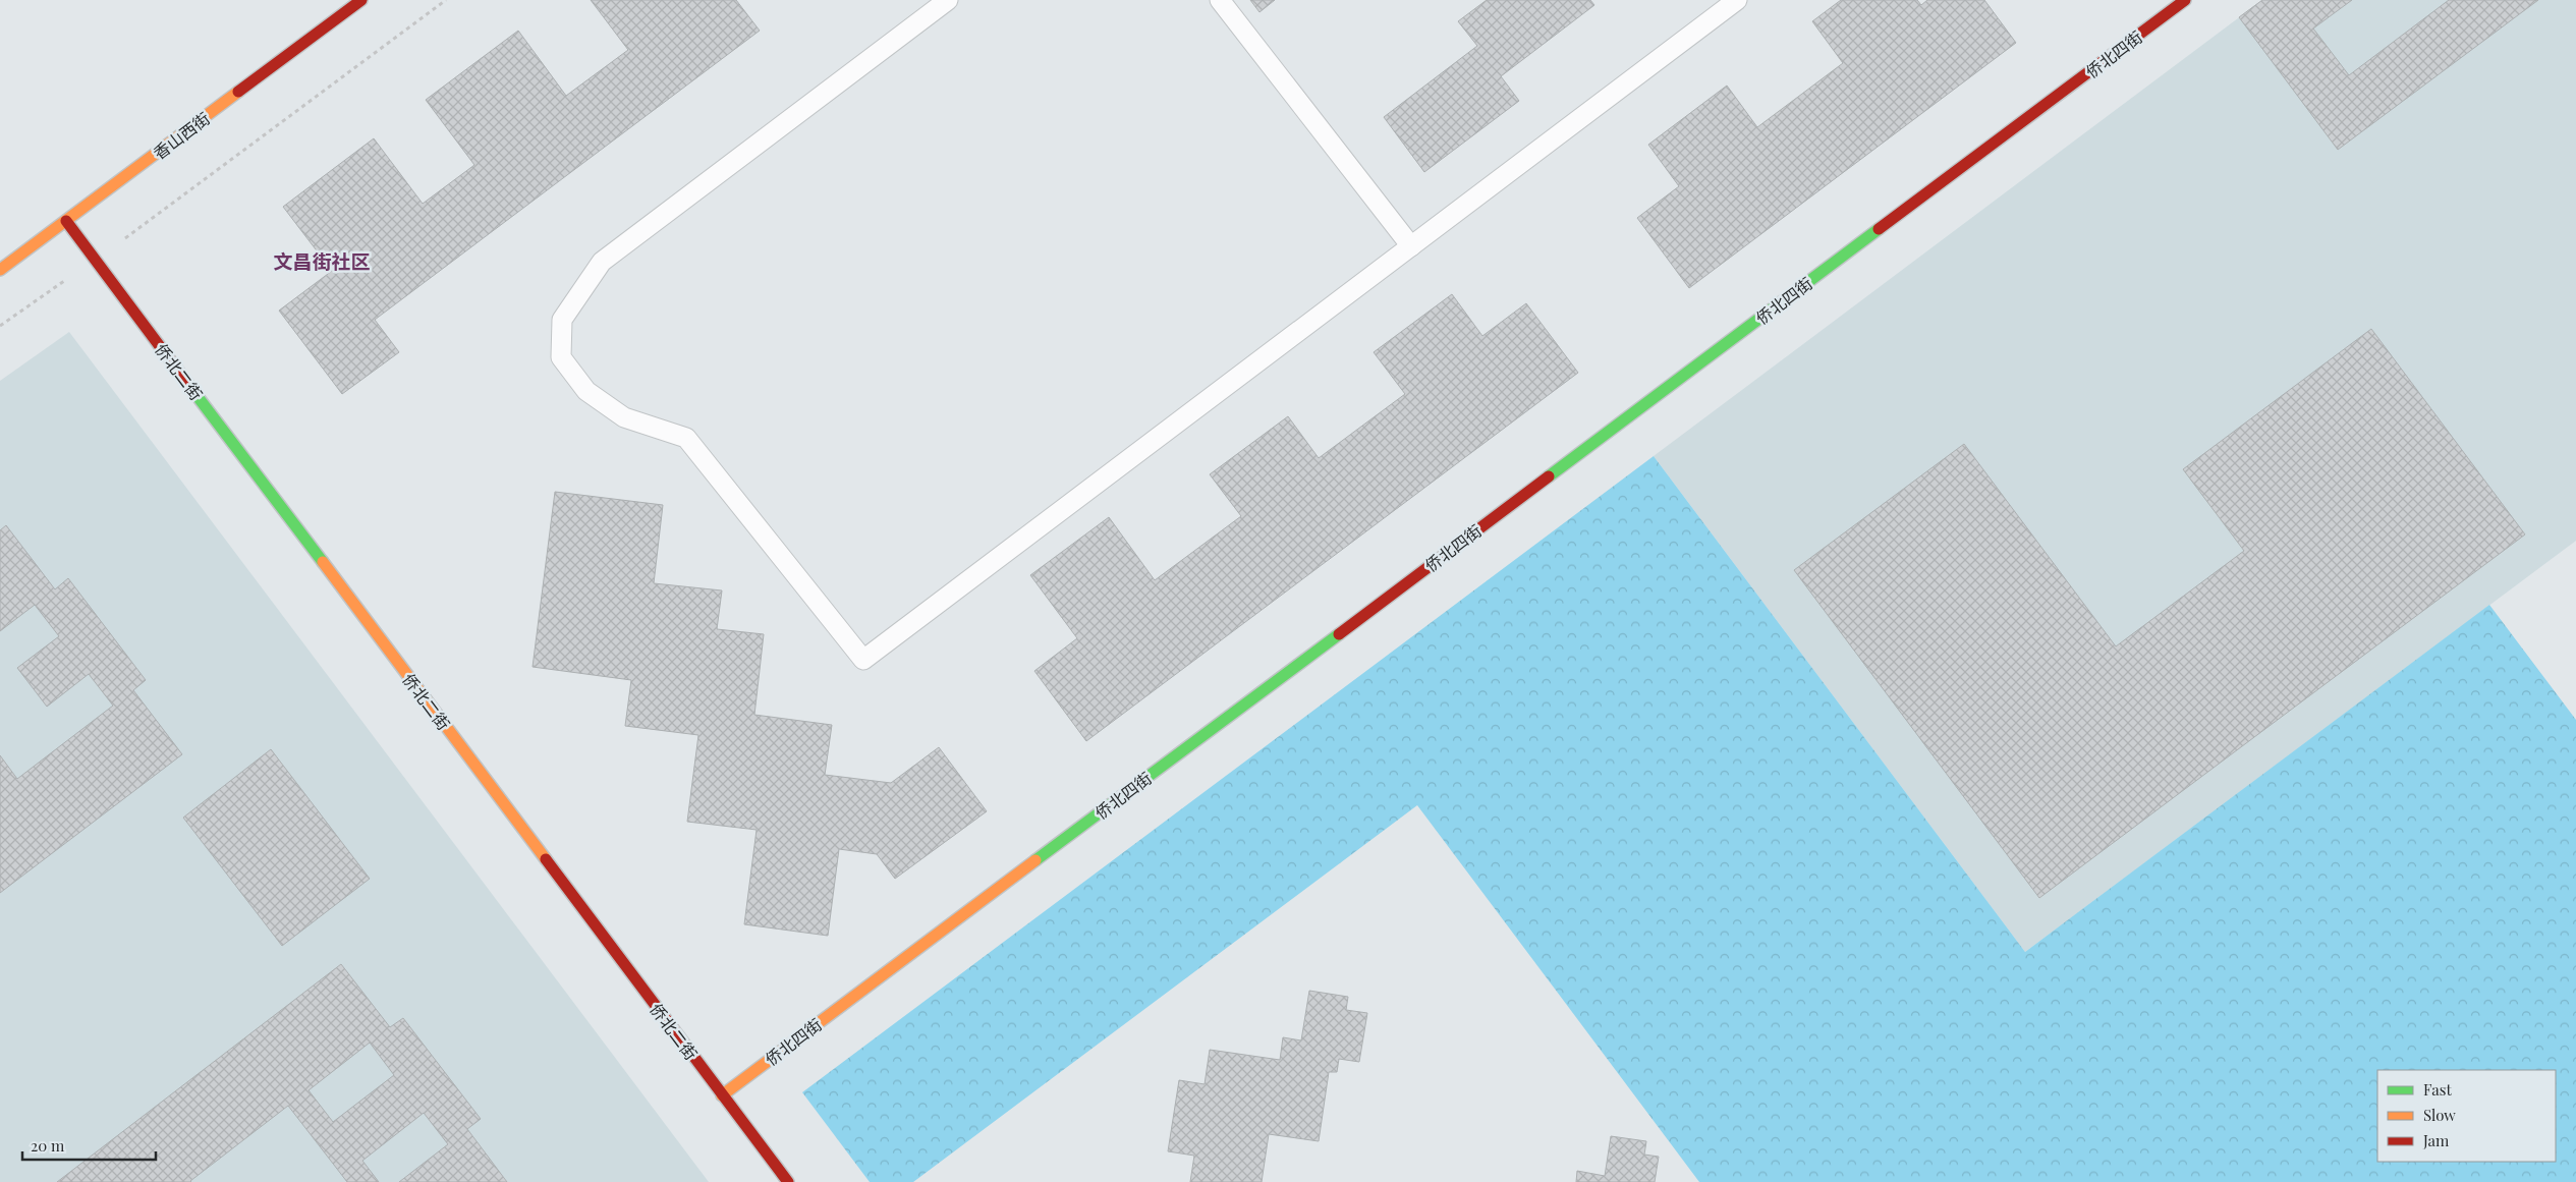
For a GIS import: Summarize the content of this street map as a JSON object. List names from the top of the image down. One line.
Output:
{"streets":{"street":["侨北四街","香山西街","侨北二街"]},"crossings":[["侨北四街","侨北二街"],["香山西街","侨北二街"]],"districts":["文昌街社区"],"legend":["Fast","Slow","Jam"],"scale_bar":"20 m"}
